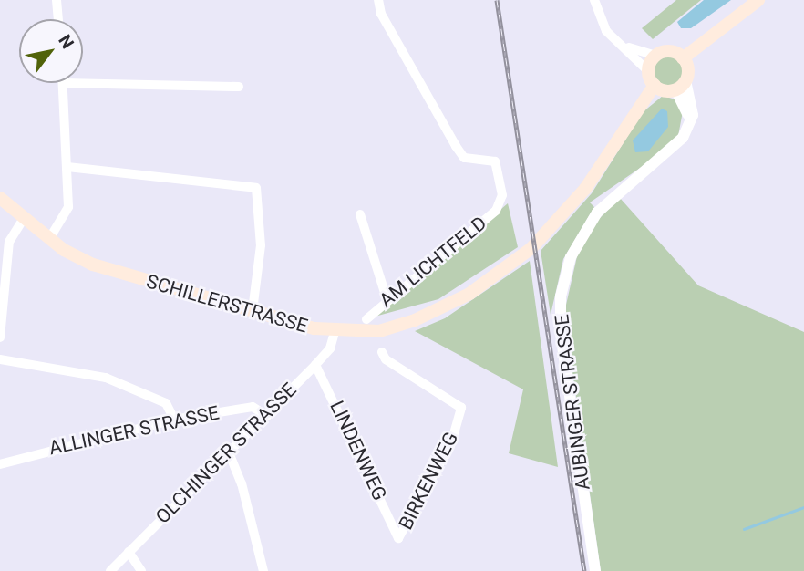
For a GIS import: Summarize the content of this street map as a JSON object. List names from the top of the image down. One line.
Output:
{"streets":{"main road":["SCHILLERSTRASSE"],"street":["AM LICHTFELD","AUBINGER STRASSE","ALLINGER STRASSE","LINDENWEG","OLCHINGER STRASSE","BIRKENWEG"]},"crossings":[["SCHILLERSTRASSE","AUBINGER STRASSE"],["SCHILLERSTRASSE","OLCHINGER STRASSE"],["ALLINGER STRASSE","OLCHINGER STRASSE"],["LINDENWEG","OLCHINGER STRASSE"],["LINDENWEG","BIRKENWEG"]],"north":"top right"}
